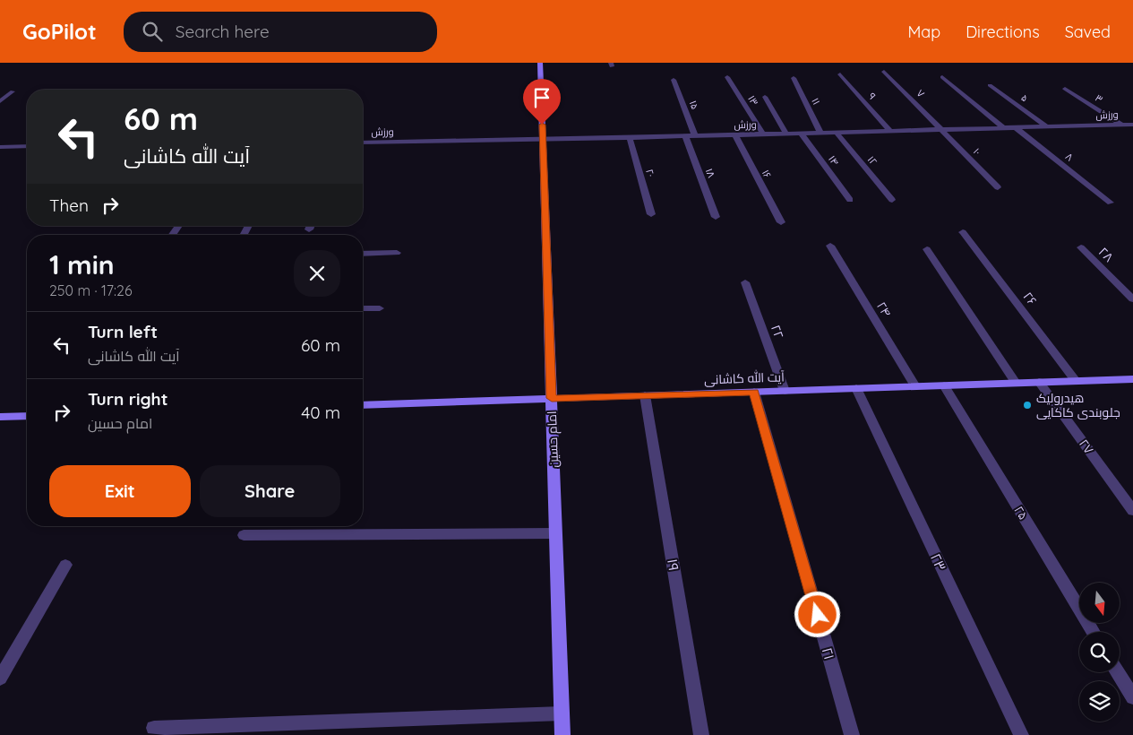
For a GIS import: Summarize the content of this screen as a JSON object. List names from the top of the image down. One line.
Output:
{"streets":{"street":["۷","۹","۵","۳","۱۳","۱۱","۱۵","ورزش","۱۰","۸","۱۴","۱۲","۲۰","۱۸","۱۶","۲۸","۲۶","۲۴","۲۲","آیت الله کاشانی","امام حسین","۲۷","۲۵","۲۳","۱۹","۲۱"]},"crossings":[["۷","ورزش"],["۷","۱۰"],["۹","ورزش"],["۵","ورزش"],["۳","ورزش"],["۱۳","ورزش"],["۱۱","ورزش"],["۱۵","ورزش"],["ورزش","۱۰"],["ورزش","۸"],["ورزش","۱۴"],["ورزش","۱۲"],["ورزش","۲۰"],["ورزش","۱۸"],["ورزش","۱۶"],["ورزش","امام حسین"],["۲۶","آیت الله کاشانی"],["۲۴","آیت الله کاشانی"],["۲۲","آیت الله کاشانی"],["آیت الله کاشانی","امام حسین"],["آیت الله کاشانی","۲۷"],["آیت الله کاشانی","۲۵"],["آیت الله کاشانی","۲۳"],["آیت الله کاشانی","۱۹"],["آیت الله کاشانی","۲۱"]],"places":["هیدرولیک جلوبندی کاکایی"],"north":"bottom","page":{"header":"GoPilot","search":"Search here","nav":["Map","Directions","Saved"],"turn":["60 m","آیت الله کاشانی"],"then":"Then","heading":["1 min","250 m · 17:26"],"list":[{"name":"Turn left","note":"آیت الله کاشانی","value":"60 m"},{"name":"Turn right","note":"امام حسین","value":"40 m"}],"buttons":["Exit","Share"]}}
